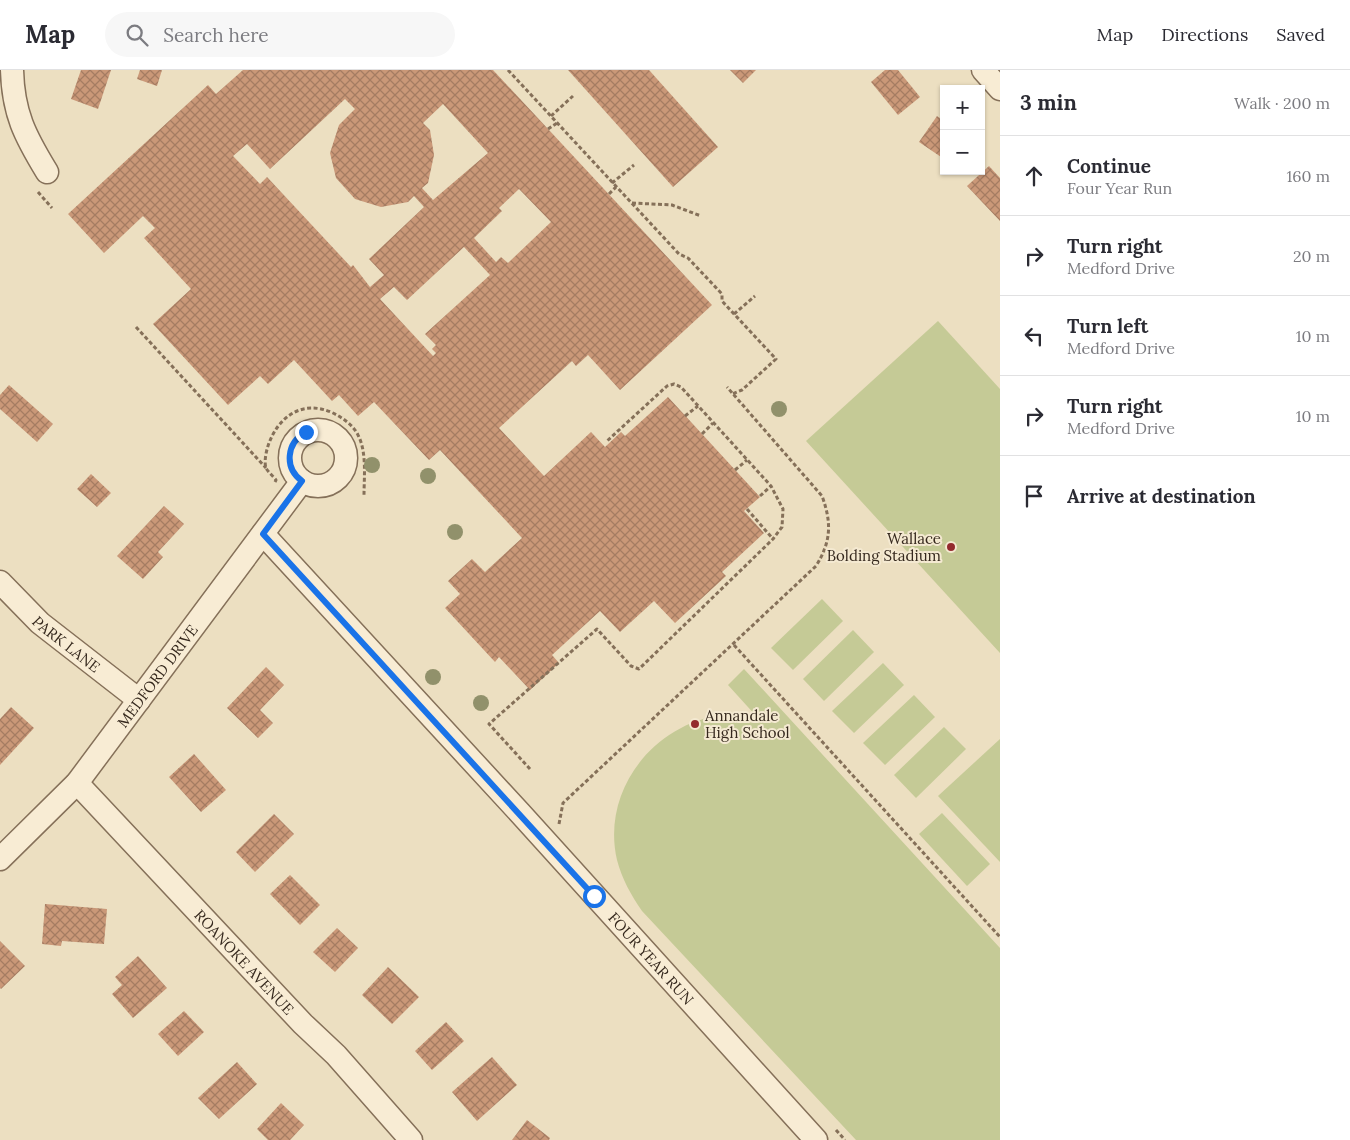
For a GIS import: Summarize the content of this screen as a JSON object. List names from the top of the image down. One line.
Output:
{"streets":{"street":["PARK LANE","MEDFORD DRIVE","FOUR YEAR RUN","ROANOKE AVENUE"]},"crossings":[["PARK LANE","MEDFORD DRIVE"],["MEDFORD DRIVE","FOUR YEAR RUN"],["MEDFORD DRIVE","ROANOKE AVENUE"]],"places":["Wallace Bolding Stadium","Annandale High School"],"page":{"header":"Map","search":"Search here","nav":["Map","Directions","Saved"],"heading":["3 min","Walk · 200 m"],"map_buttons":["+","−"],"list":[["Continue","Four Year Run","160 m"],["Turn right","Medford Drive","20 m"],["Turn left","Medford Drive","10 m"],["Turn right","Medford Drive","10 m"],"Arrive at destination"]}}
